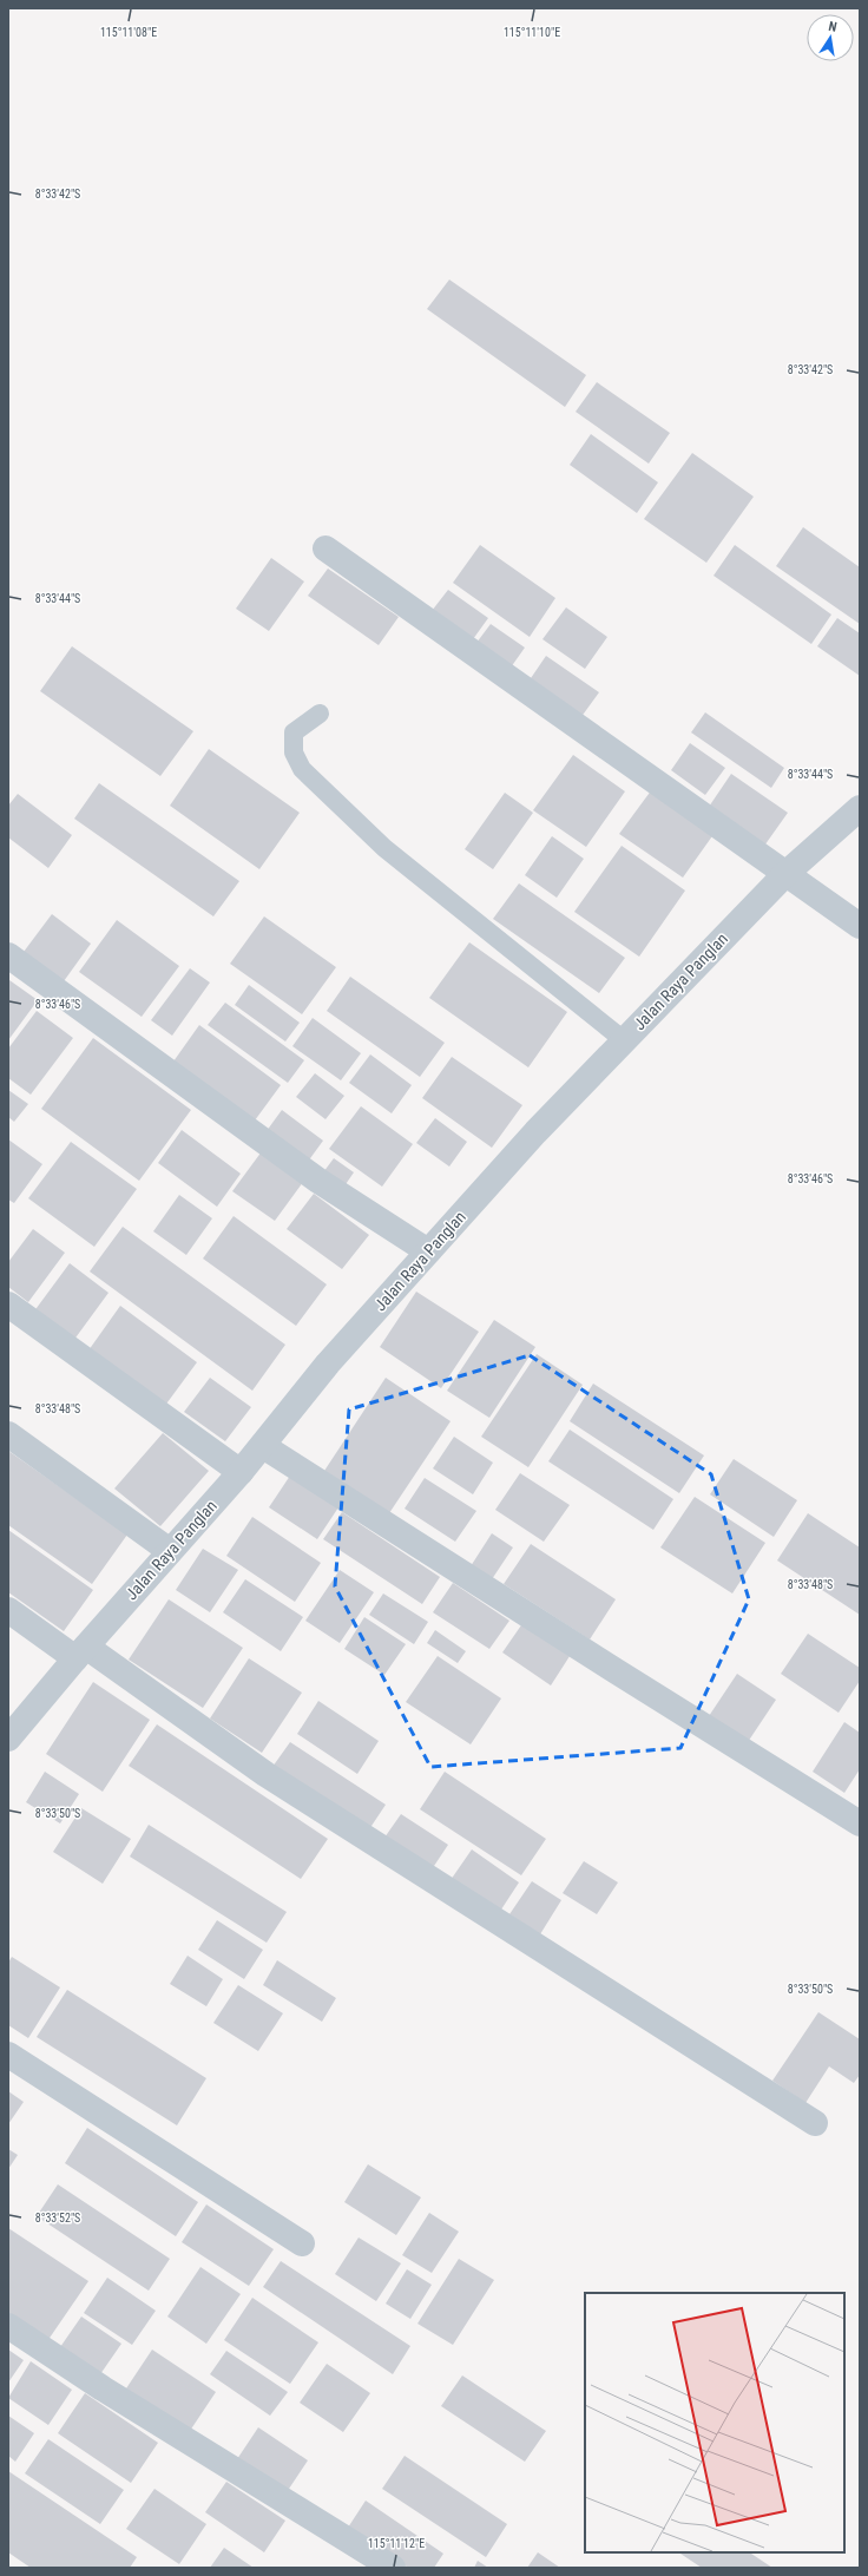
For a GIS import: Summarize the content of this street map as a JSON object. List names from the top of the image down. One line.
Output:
{"streets":{"street":["Jalan Raya Panglan"]},"north":"top","coordinates":["115°11'08\"E","115°11'10\"E","8°33'42\"S","8°33'44\"S","8°33'46\"S","8°33'48\"S","8°33'50\"S","8°33'52\"S","115°11'12\"E"]}
